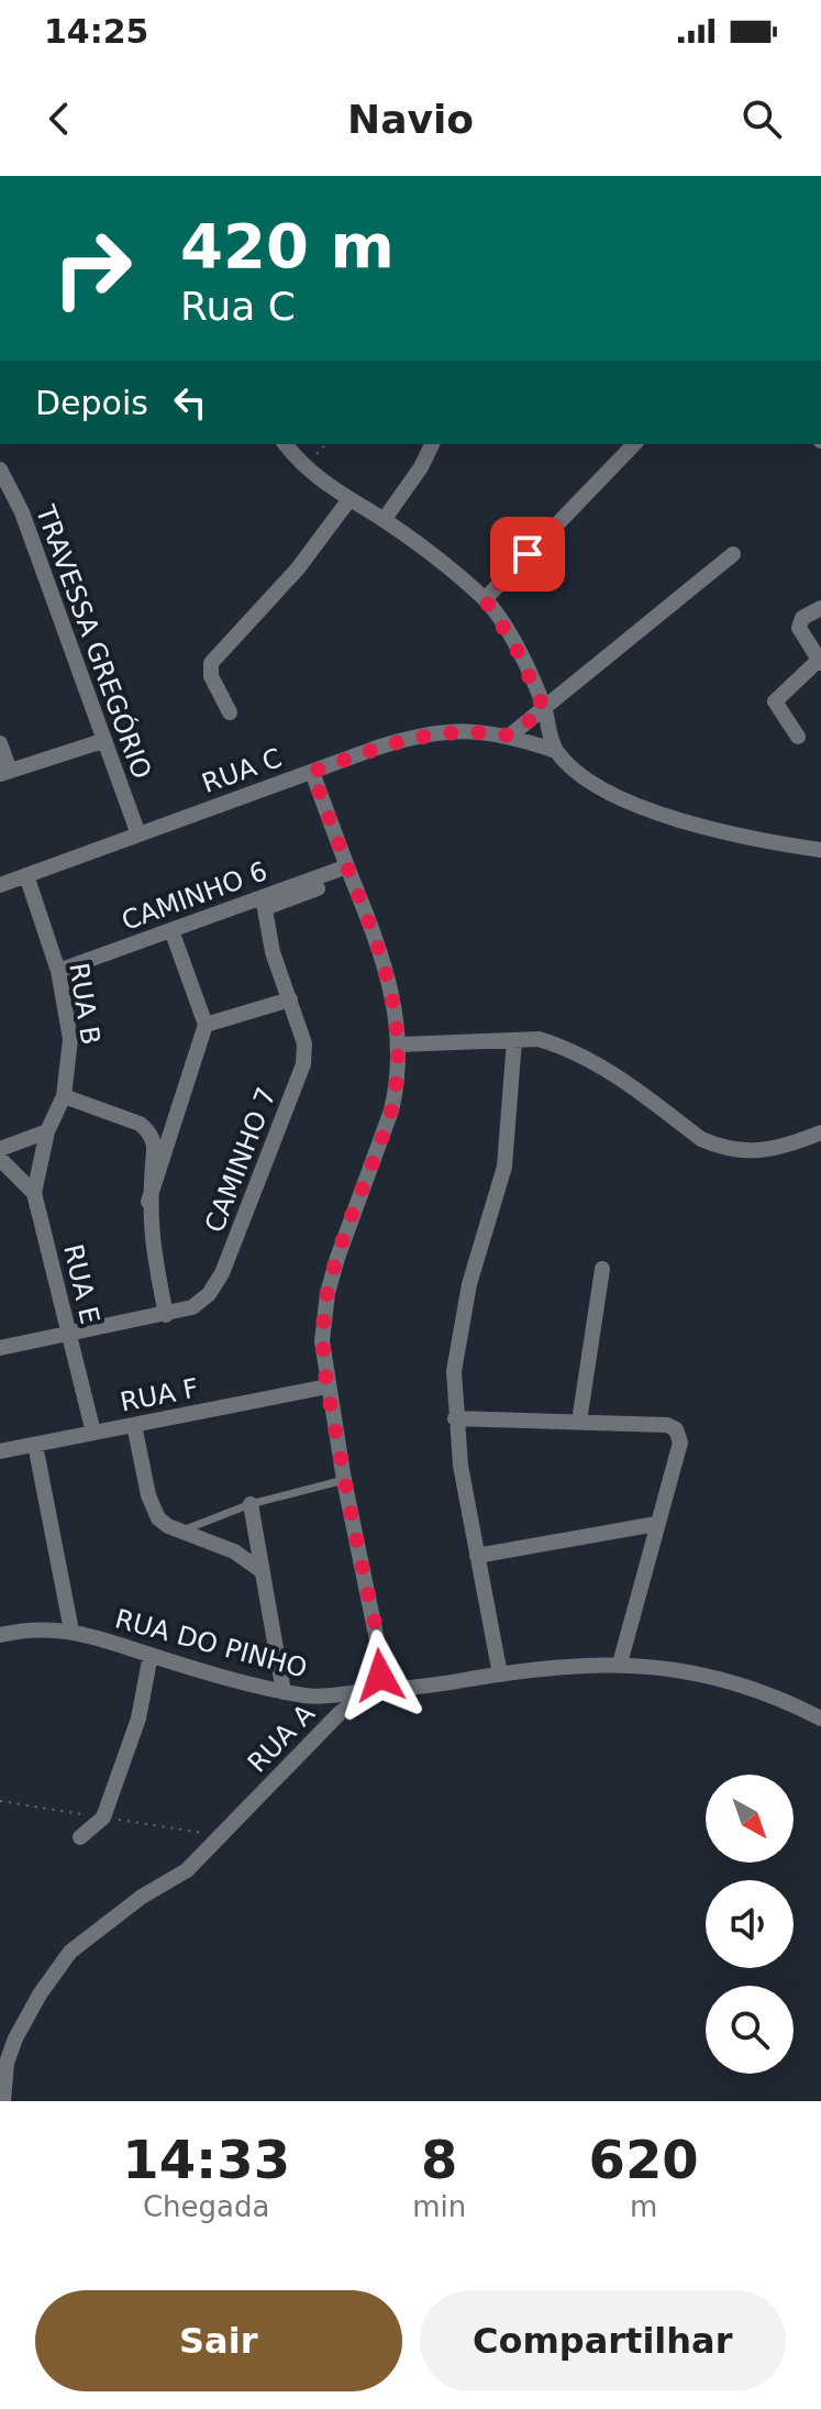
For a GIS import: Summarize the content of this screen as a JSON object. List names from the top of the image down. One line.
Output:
{"streets":{"street":["TRAVESSA GREGÓRIO","RUA C","CAMINHO 6","RUA B","CAMINHO 7","RUA E","RUA F","RUA DO PINHO","RUA A"]},"crossings":[["TRAVESSA GREGÓRIO","RUA C"],["RUA C","RUA B"],["CAMINHO 6","RUA B"],["CAMINHO 6","CAMINHO 7"],["RUA B","RUA E"],["CAMINHO 7","RUA E"],["RUA E","RUA F"],["RUA DO PINHO","RUA A"]],"north":"bottom right","page":{"status":"14:25","header":"Navio","turn":["420 m","Rua C"],"then":"Depois","eta":["14:33","Chegada","8","min","620","m"],"buttons":["Sair","Compartilhar"]}}
